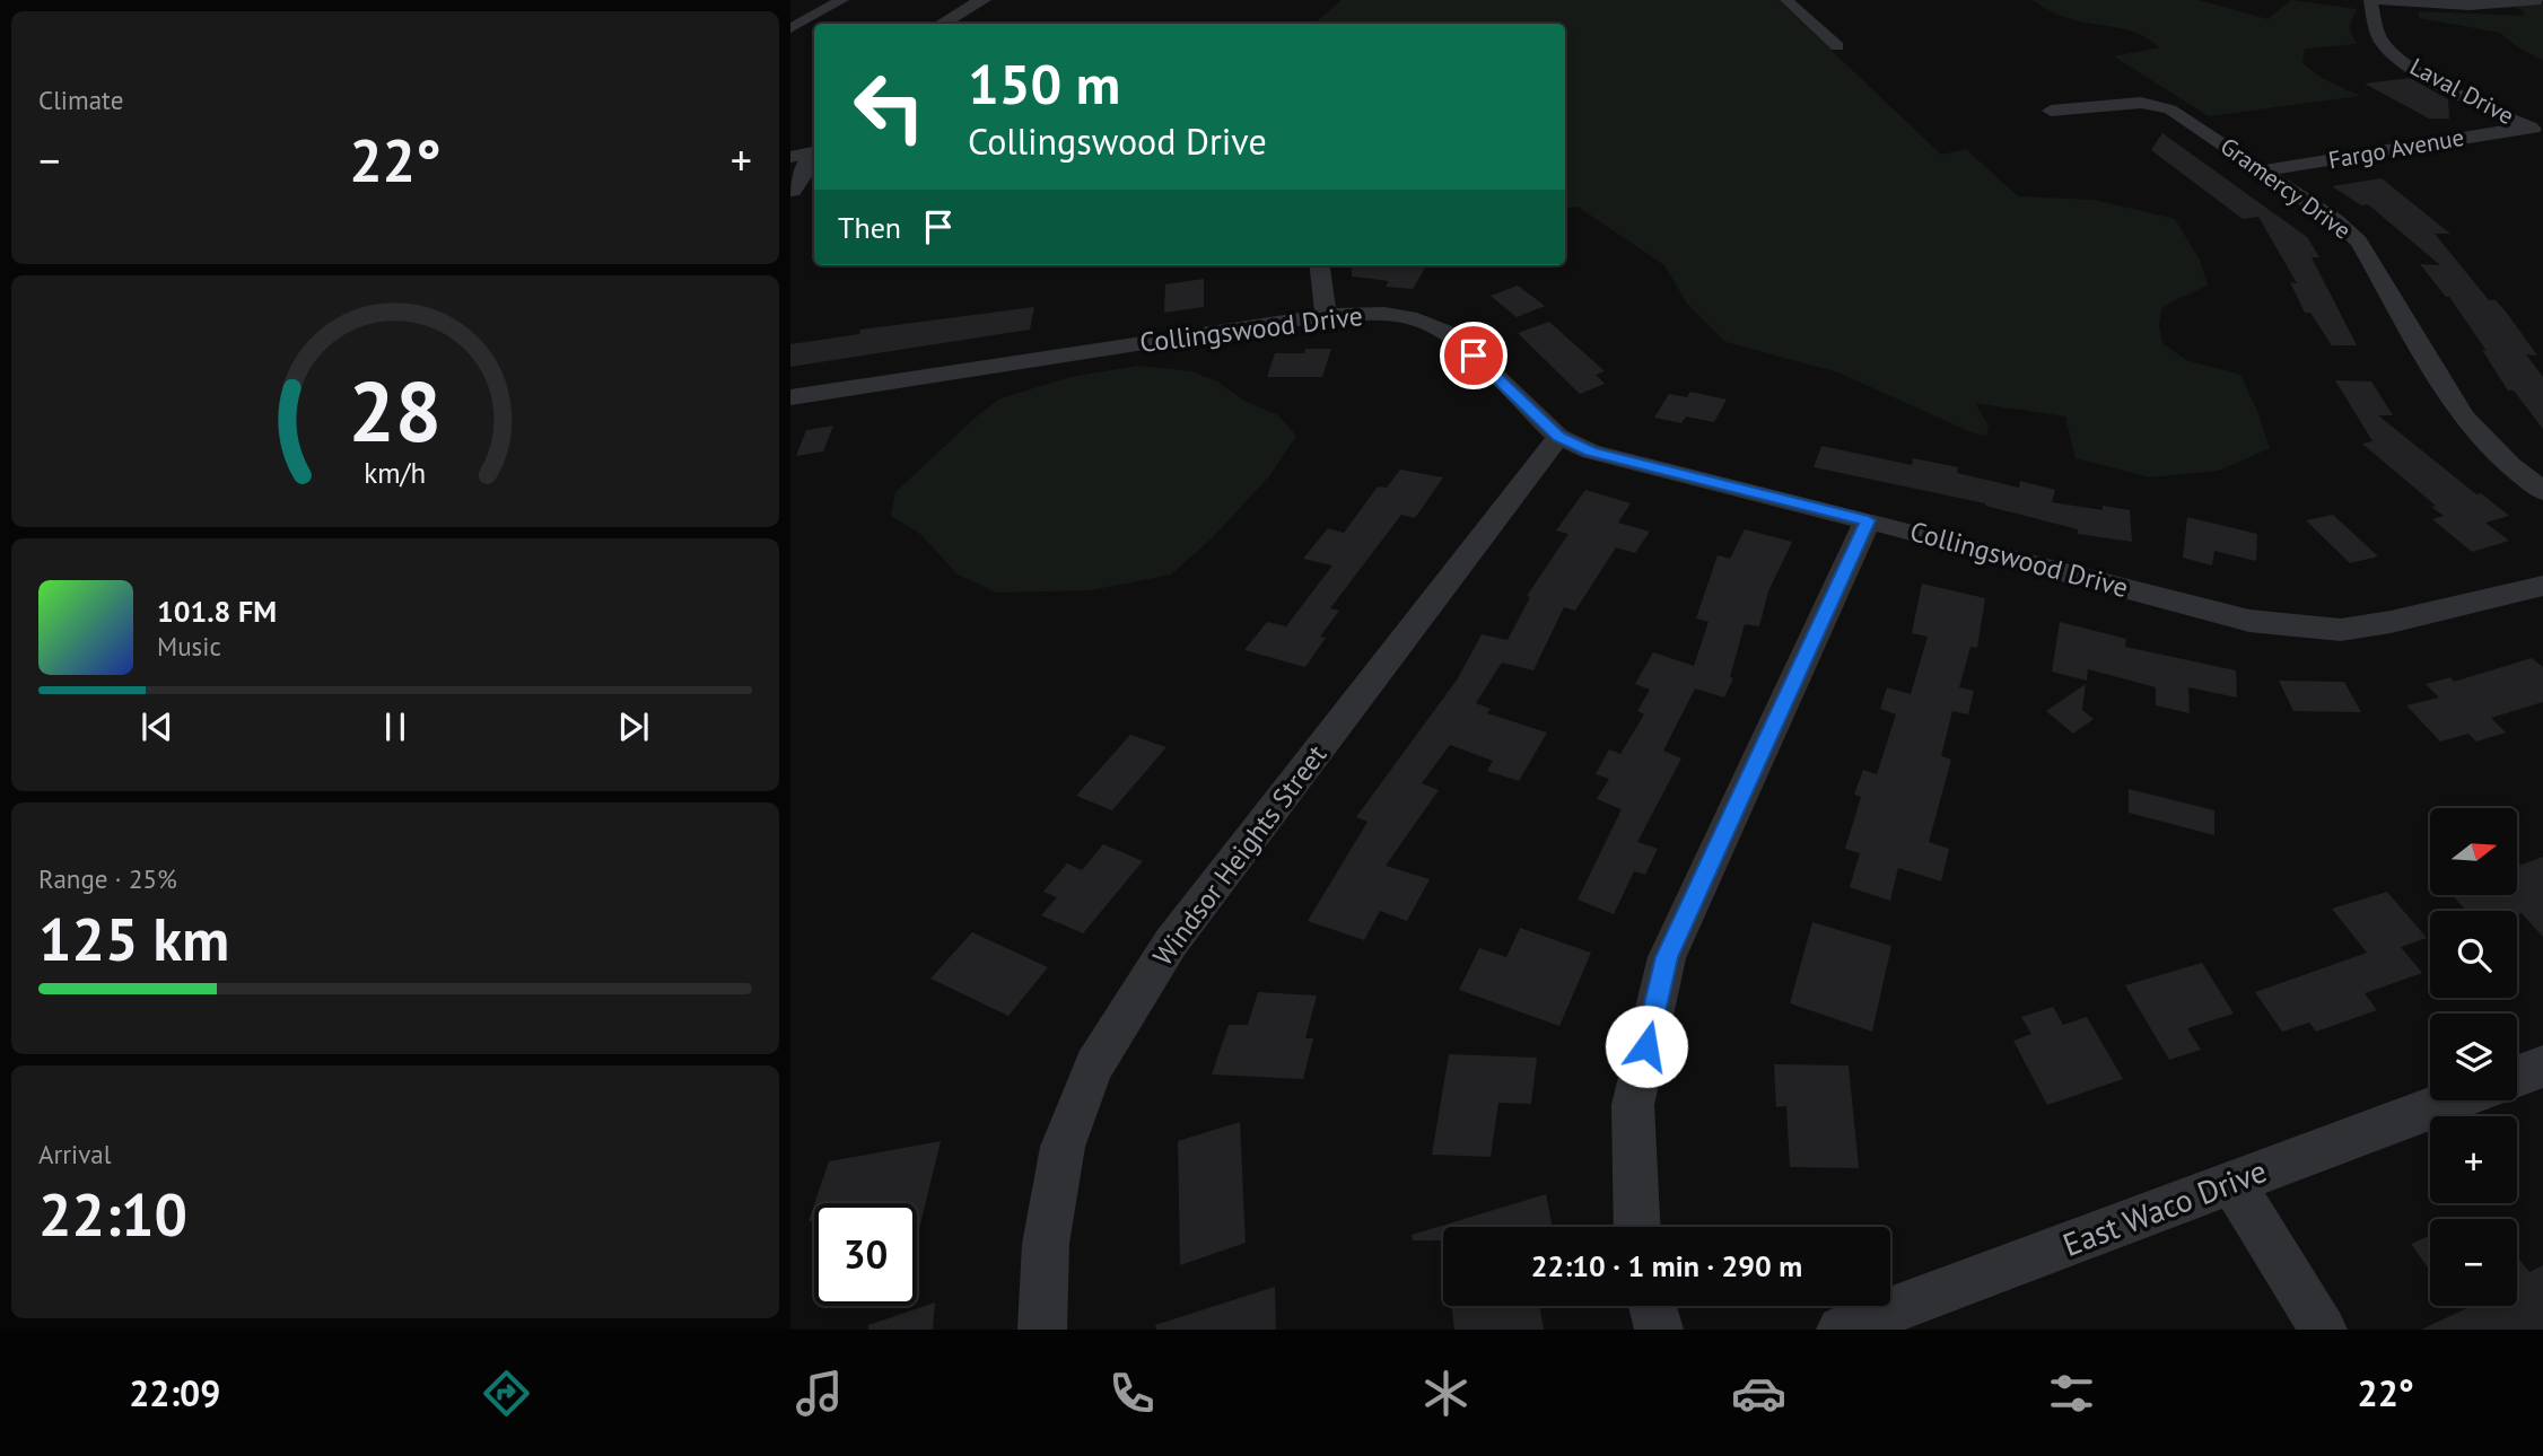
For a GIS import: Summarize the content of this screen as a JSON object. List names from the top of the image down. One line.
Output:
{"streets":{"street":["Laval Drive","Fargo Avenue","Gramercy Drive","Collingswood Drive","Windsor Heights Street","East Waco Drive"]},"crossings":[["Laval Drive","Fargo Avenue"],["Fargo Avenue","Gramercy Drive"],["Collingswood Drive","Windsor Heights Street"]],"north":"right","page":{"tile":["Climate",["Range · 25%","125 km"],["Arrival","22:10"]],"turn":["150 m","Collingswood Drive"],"heat":["−","22°","+"],"then":"Then","song":["101.8 FM","Music"],"map_buttons":["+","−"],"limit":"30","trip":"22:10 · 1 min · 290 m","tabs":["22:09","22°"],"gauge":["28","km/h"]}}
